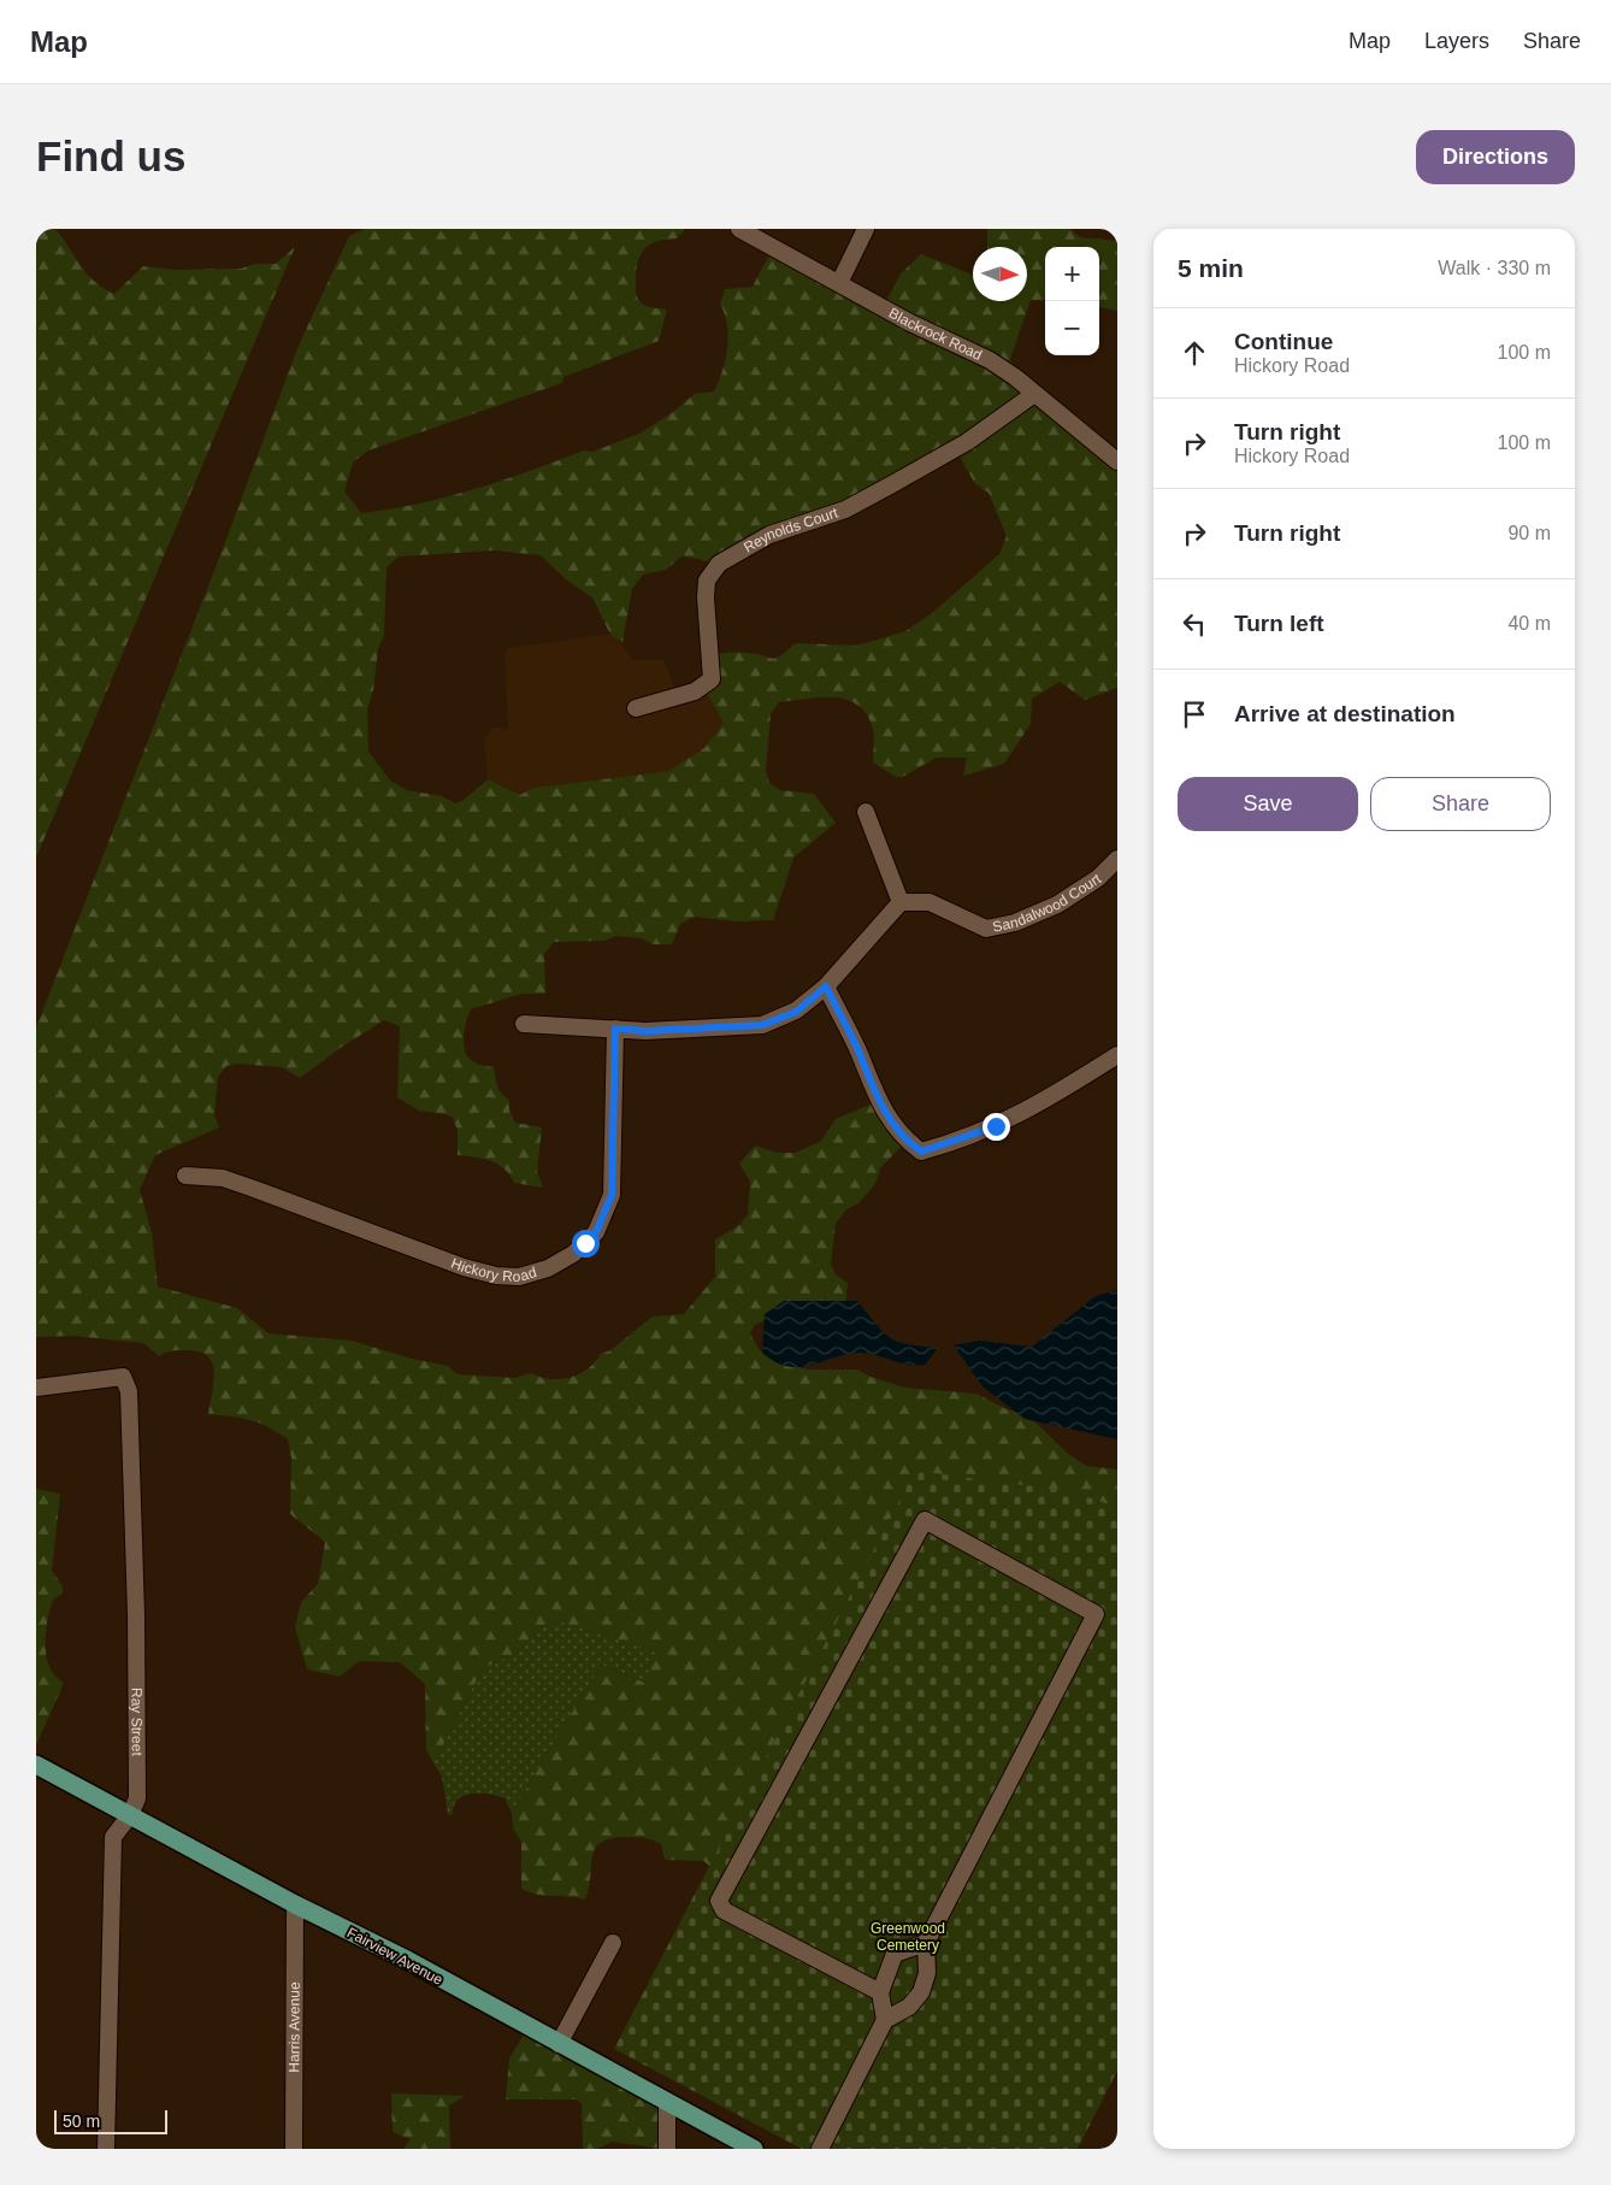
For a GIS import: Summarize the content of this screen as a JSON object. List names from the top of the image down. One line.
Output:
{"streets":{"main road":["Fairview Avenue"],"street":["Blackrock Road","Reynolds Court","Sandalwood Court","Hickory Road","Ray Street","Harris Avenue"]},"crossings":[["Blackrock Road","Reynolds Court"],["Ray Street","Fairview Avenue"],["Fairview Avenue","Harris Avenue"]],"parks":["Greenwood Cemetery"],"scale_bar":"50 m","north":"right","page":{"header":"Map","nav":["Map","Layers","Share"],"buttons":["Directions",["Save","Share"]],"title":"Find us","heading":["5 min","Walk · 330 m"],"map_buttons":["+","−"],"list":[["Continue","Hickory Road","100 m"],["Turn right","Hickory Road","100 m"],["Turn right","90 m"],["Turn left","40 m"],"Arrive at destination"],"scale":"50 m"}}
